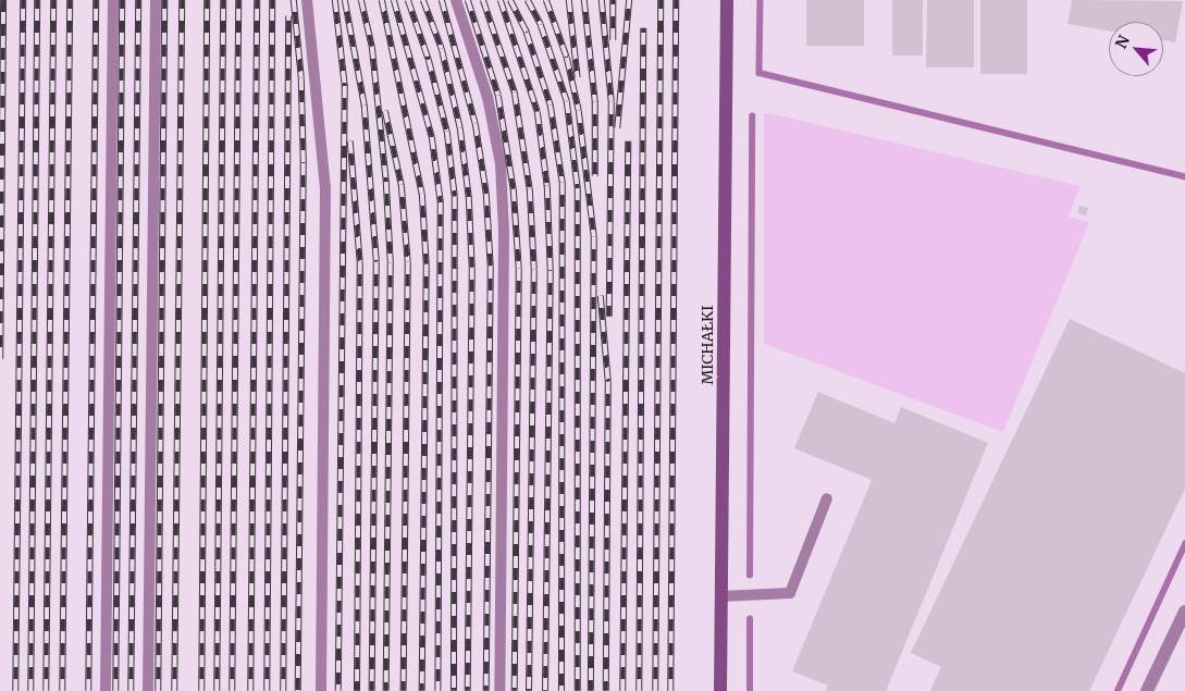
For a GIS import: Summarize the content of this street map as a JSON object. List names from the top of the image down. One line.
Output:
{"streets":{"street":["MICHAŁKI"]},"north":"top left"}
